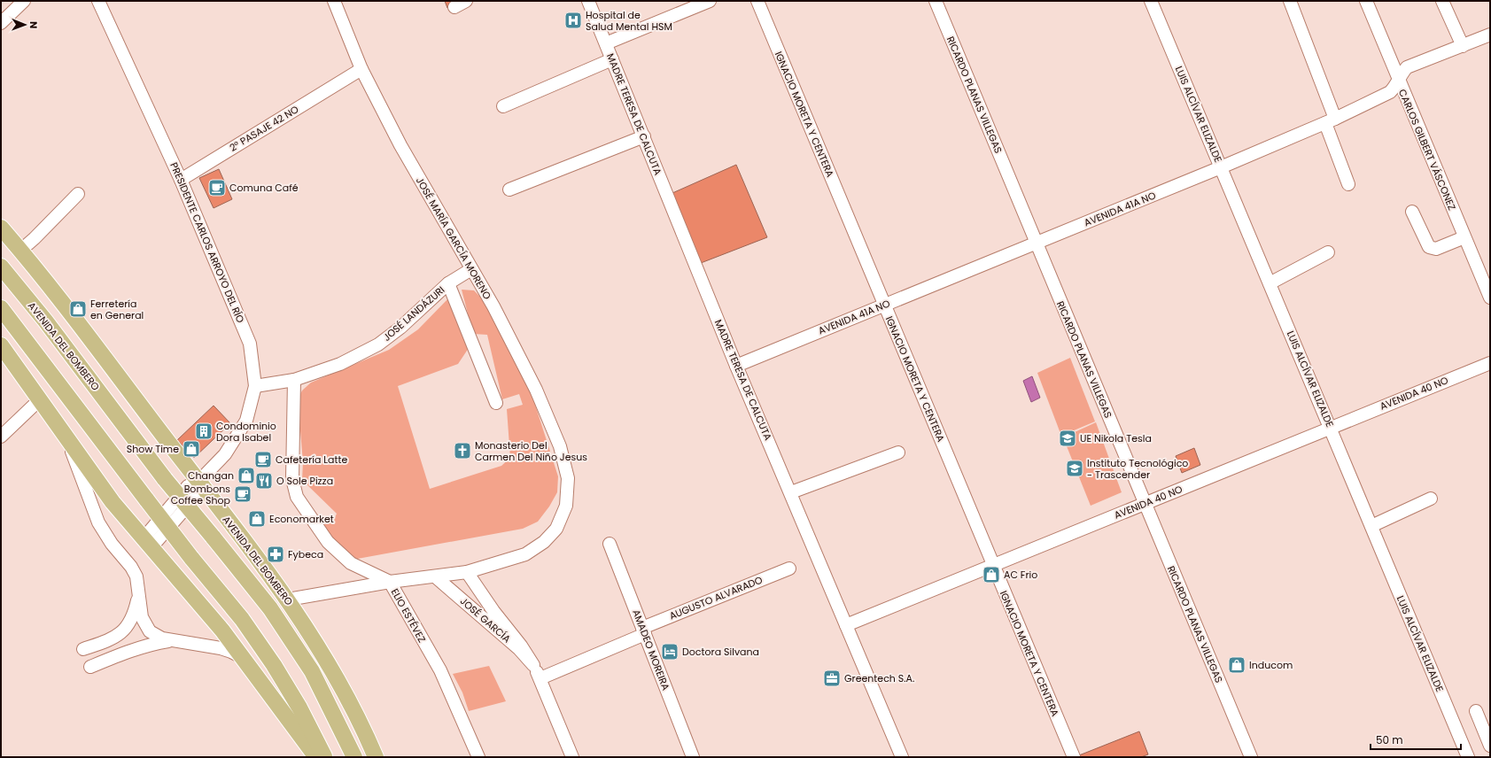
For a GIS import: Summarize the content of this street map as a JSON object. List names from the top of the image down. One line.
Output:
{"streets":{"main road":["AVENIDA DEL BOMBERO"],"street":["RICARDO PLANAS VILLEGAS","MADRE TERESA DE CALCUTA","IGNACIO MORETA Y CENTERA","LUIS ALCÍVAR ELIZALDE","2° PASAJE 42 NO","CARLOS GILBERT VÁSCONEZ","AVENIDA 41A NO","JOSÉ MARÍA GARCÍA MORENO","PRESIDENTE CARLOS ARROYO DEL RÍO","JOSÉ LANDÁZURI","AVENIDA 40 NO","AUGUSTO ALVARADO","ELIO ESTÉVEZ","JOSÉ GARCÍA","AMADEO MOREIRA"]},"crossings":[["RICARDO PLANAS VILLEGAS","AVENIDA 41A NO"],["RICARDO PLANAS VILLEGAS","AVENIDA 40 NO"],["MADRE TERESA DE CALCUTA","AVENIDA 41A NO"],["MADRE TERESA DE CALCUTA","AVENIDA 40 NO"],["IGNACIO MORETA Y CENTERA","AVENIDA 41A NO"],["IGNACIO MORETA Y CENTERA","AVENIDA 40 NO"],["LUIS ALCÍVAR ELIZALDE","AVENIDA 41A NO"],["LUIS ALCÍVAR ELIZALDE","AVENIDA 40 NO"],["2° PASAJE 42 NO","JOSÉ MARÍA GARCÍA MORENO"],["2° PASAJE 42 NO","PRESIDENTE CARLOS ARROYO DEL RÍO"],["CARLOS GILBERT VÁSCONEZ","AVENIDA 41A NO"],["JOSÉ MARÍA GARCÍA MORENO","JOSÉ LANDÁZURI"],["JOSÉ MARÍA GARCÍA MORENO","AVENIDA DEL BOMBERO"],["JOSÉ MARÍA GARCÍA MORENO","ELIO ESTÉVEZ"],["JOSÉ MARÍA GARCÍA MORENO","JOSÉ GARCÍA"],["PRESIDENTE CARLOS ARROYO DEL RÍO","JOSÉ LANDÁZURI"],["PRESIDENTE CARLOS ARROYO DEL RÍO","AVENIDA DEL BOMBERO"],["JOSÉ LANDÁZURI","ELIO ESTÉVEZ"],["AUGUSTO ALVARADO","JOSÉ GARCÍA"],["AUGUSTO ALVARADO","AMADEO MOREIRA"]],"places":{"hospital":["Hospital de Salud Mental HSM"],"cafe":["Comuna Café","Cafetería Latte","Bombons Coffee Shop"],"shop":["Ferretería en General","Show Time","Changan","Economarket","AC Frio","Inducom"],"building":["Condominio Dora Isabel"],"school or university":["UE Nikola Tesla","Instituto Tecnológico - Trascender"],"church":["Monasterio Del Carmen Del Niño Jesus"],"restaurant":["O Sole Pizza"],"pharmacy":["Fybeca"],"hotel":["Doctora Silvana"],"office":["Greentech S.A."]},"scale_bar":"50 m","north":"right"}
